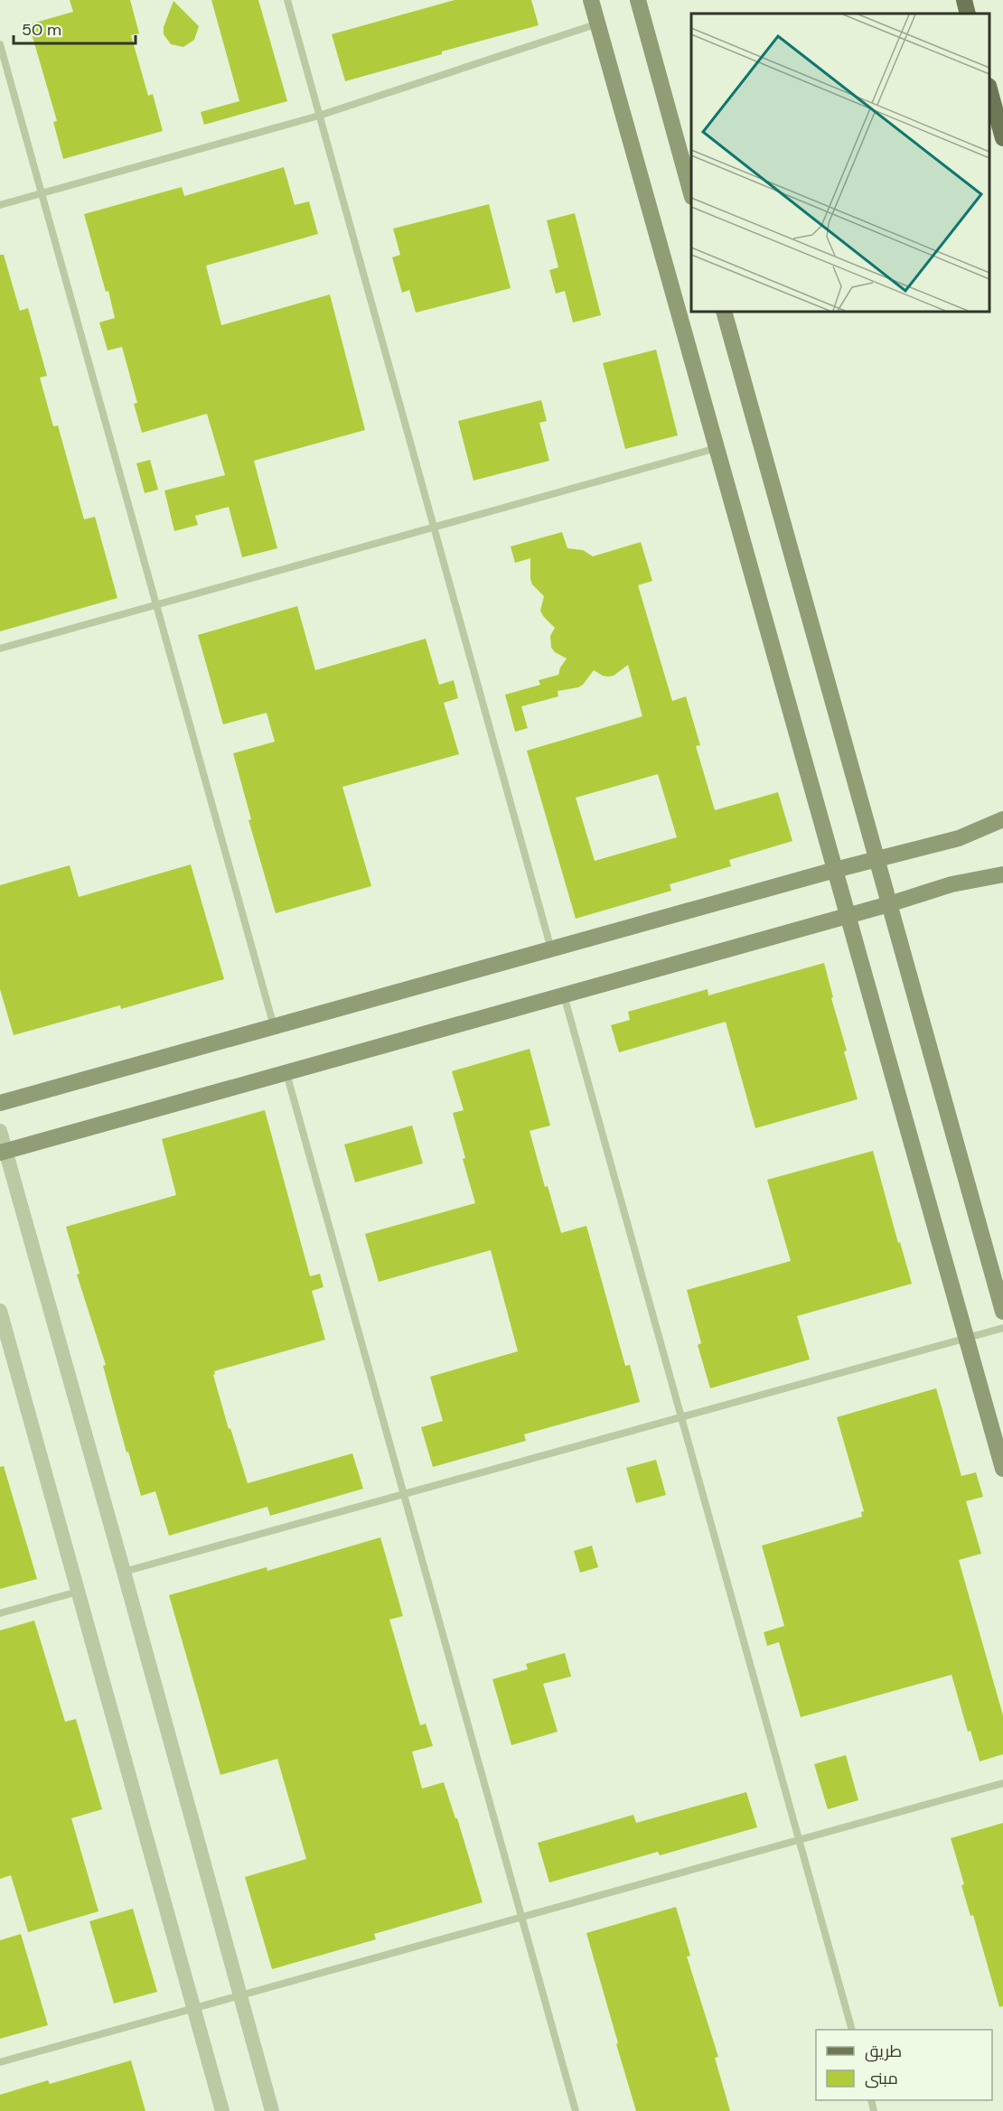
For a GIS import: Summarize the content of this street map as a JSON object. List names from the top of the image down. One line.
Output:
{"legend":["طريق","مبنى"],"scale_bar":"50 m"}
